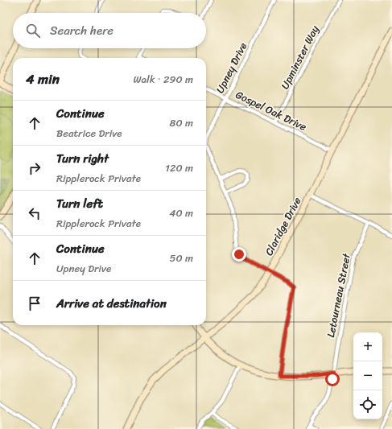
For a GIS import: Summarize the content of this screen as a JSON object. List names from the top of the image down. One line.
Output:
{"streets":{"street":["Upminster Way","Upney Drive","Gospel Oak Drive","Claridge Drive","Letourneau Street"]},"crossings":[["Upminster Way","Gospel Oak Drive"],["Upney Drive","Gospel Oak Drive"],["Upney Drive","Claridge Drive"],["Gospel Oak Drive","Claridge Drive"]],"page":{"search":"Search here","heading":["4 min","Walk · 290 m"],"list":[["Continue","Beatrice Drive","80 m"],["Turn right","Ripplerock Private","120 m"],["Turn left","Ripplerock Private","40 m"],["Continue","Upney Drive","50 m"],"Arrive at destination"],"map_buttons":["+","−"]}}
